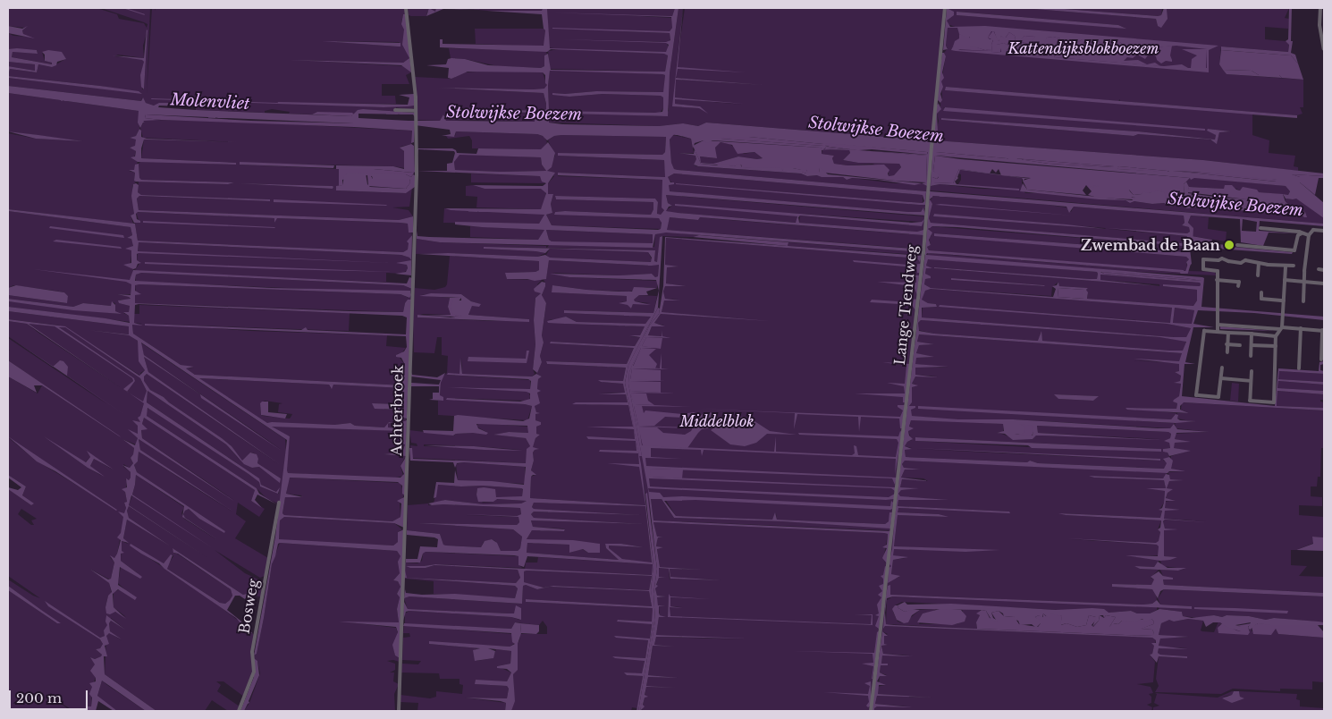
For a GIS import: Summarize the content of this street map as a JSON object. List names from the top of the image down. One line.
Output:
{"streets":{"street":["Lange Tiendweg","Achterbroek","Bosweg"]},"water":["Molenvliet","Stolwijkse Boezem"],"parks":["Kattendijksblokboezem","Middelblok"],"places":["Zwembad de Baan"],"scale_bar":"200 m"}
